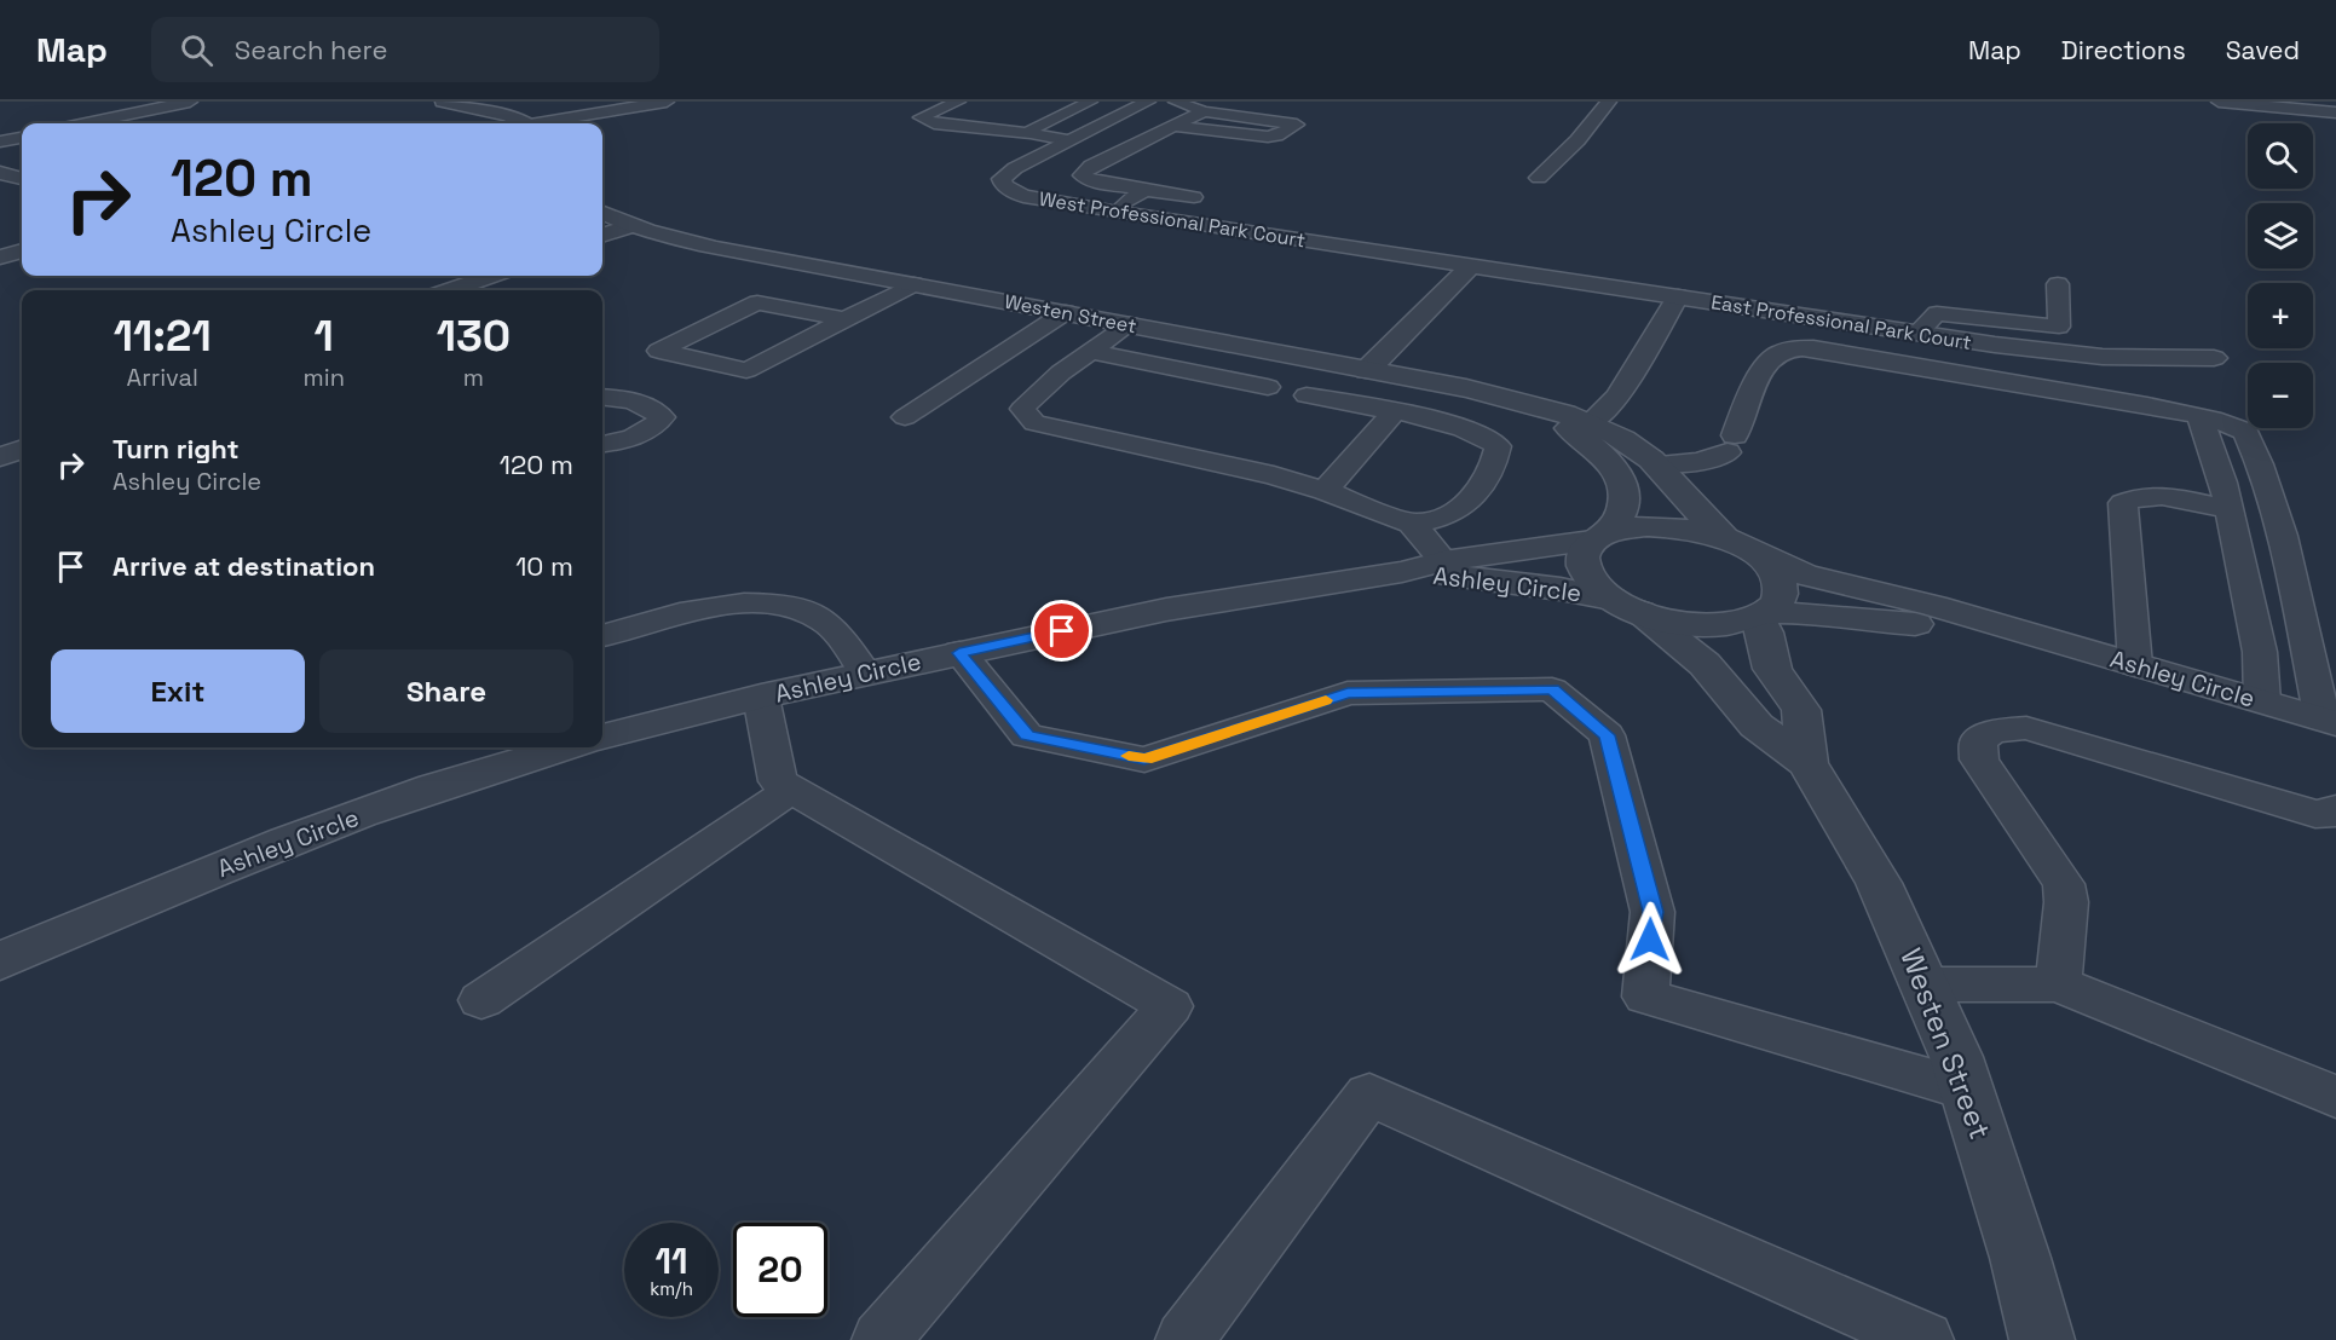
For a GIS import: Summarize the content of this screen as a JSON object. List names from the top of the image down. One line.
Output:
{"streets":{"street":["West Professional Park Court","Westen Street","East Professional Park Court","Ashley Circle"]},"crossings":[["West Professional Park Court","East Professional Park Court"],["Westen Street","Ashley Circle"]],"page":{"header":"Map","search":"Search here","nav":["Map","Directions","Saved"],"map_buttons":["+","−"],"turn":["120 m","Ashley Circle"],"eta":["11:21","Arrival","1","min","130","m"],"list":[{"name":"Turn right","note":"Ashley Circle","value":"120 m"},{"name":"Arrive at destination","value":"10 m"}],"buttons":["Exit","Share"],"speed":"11 km/h","limit":"20"}}
